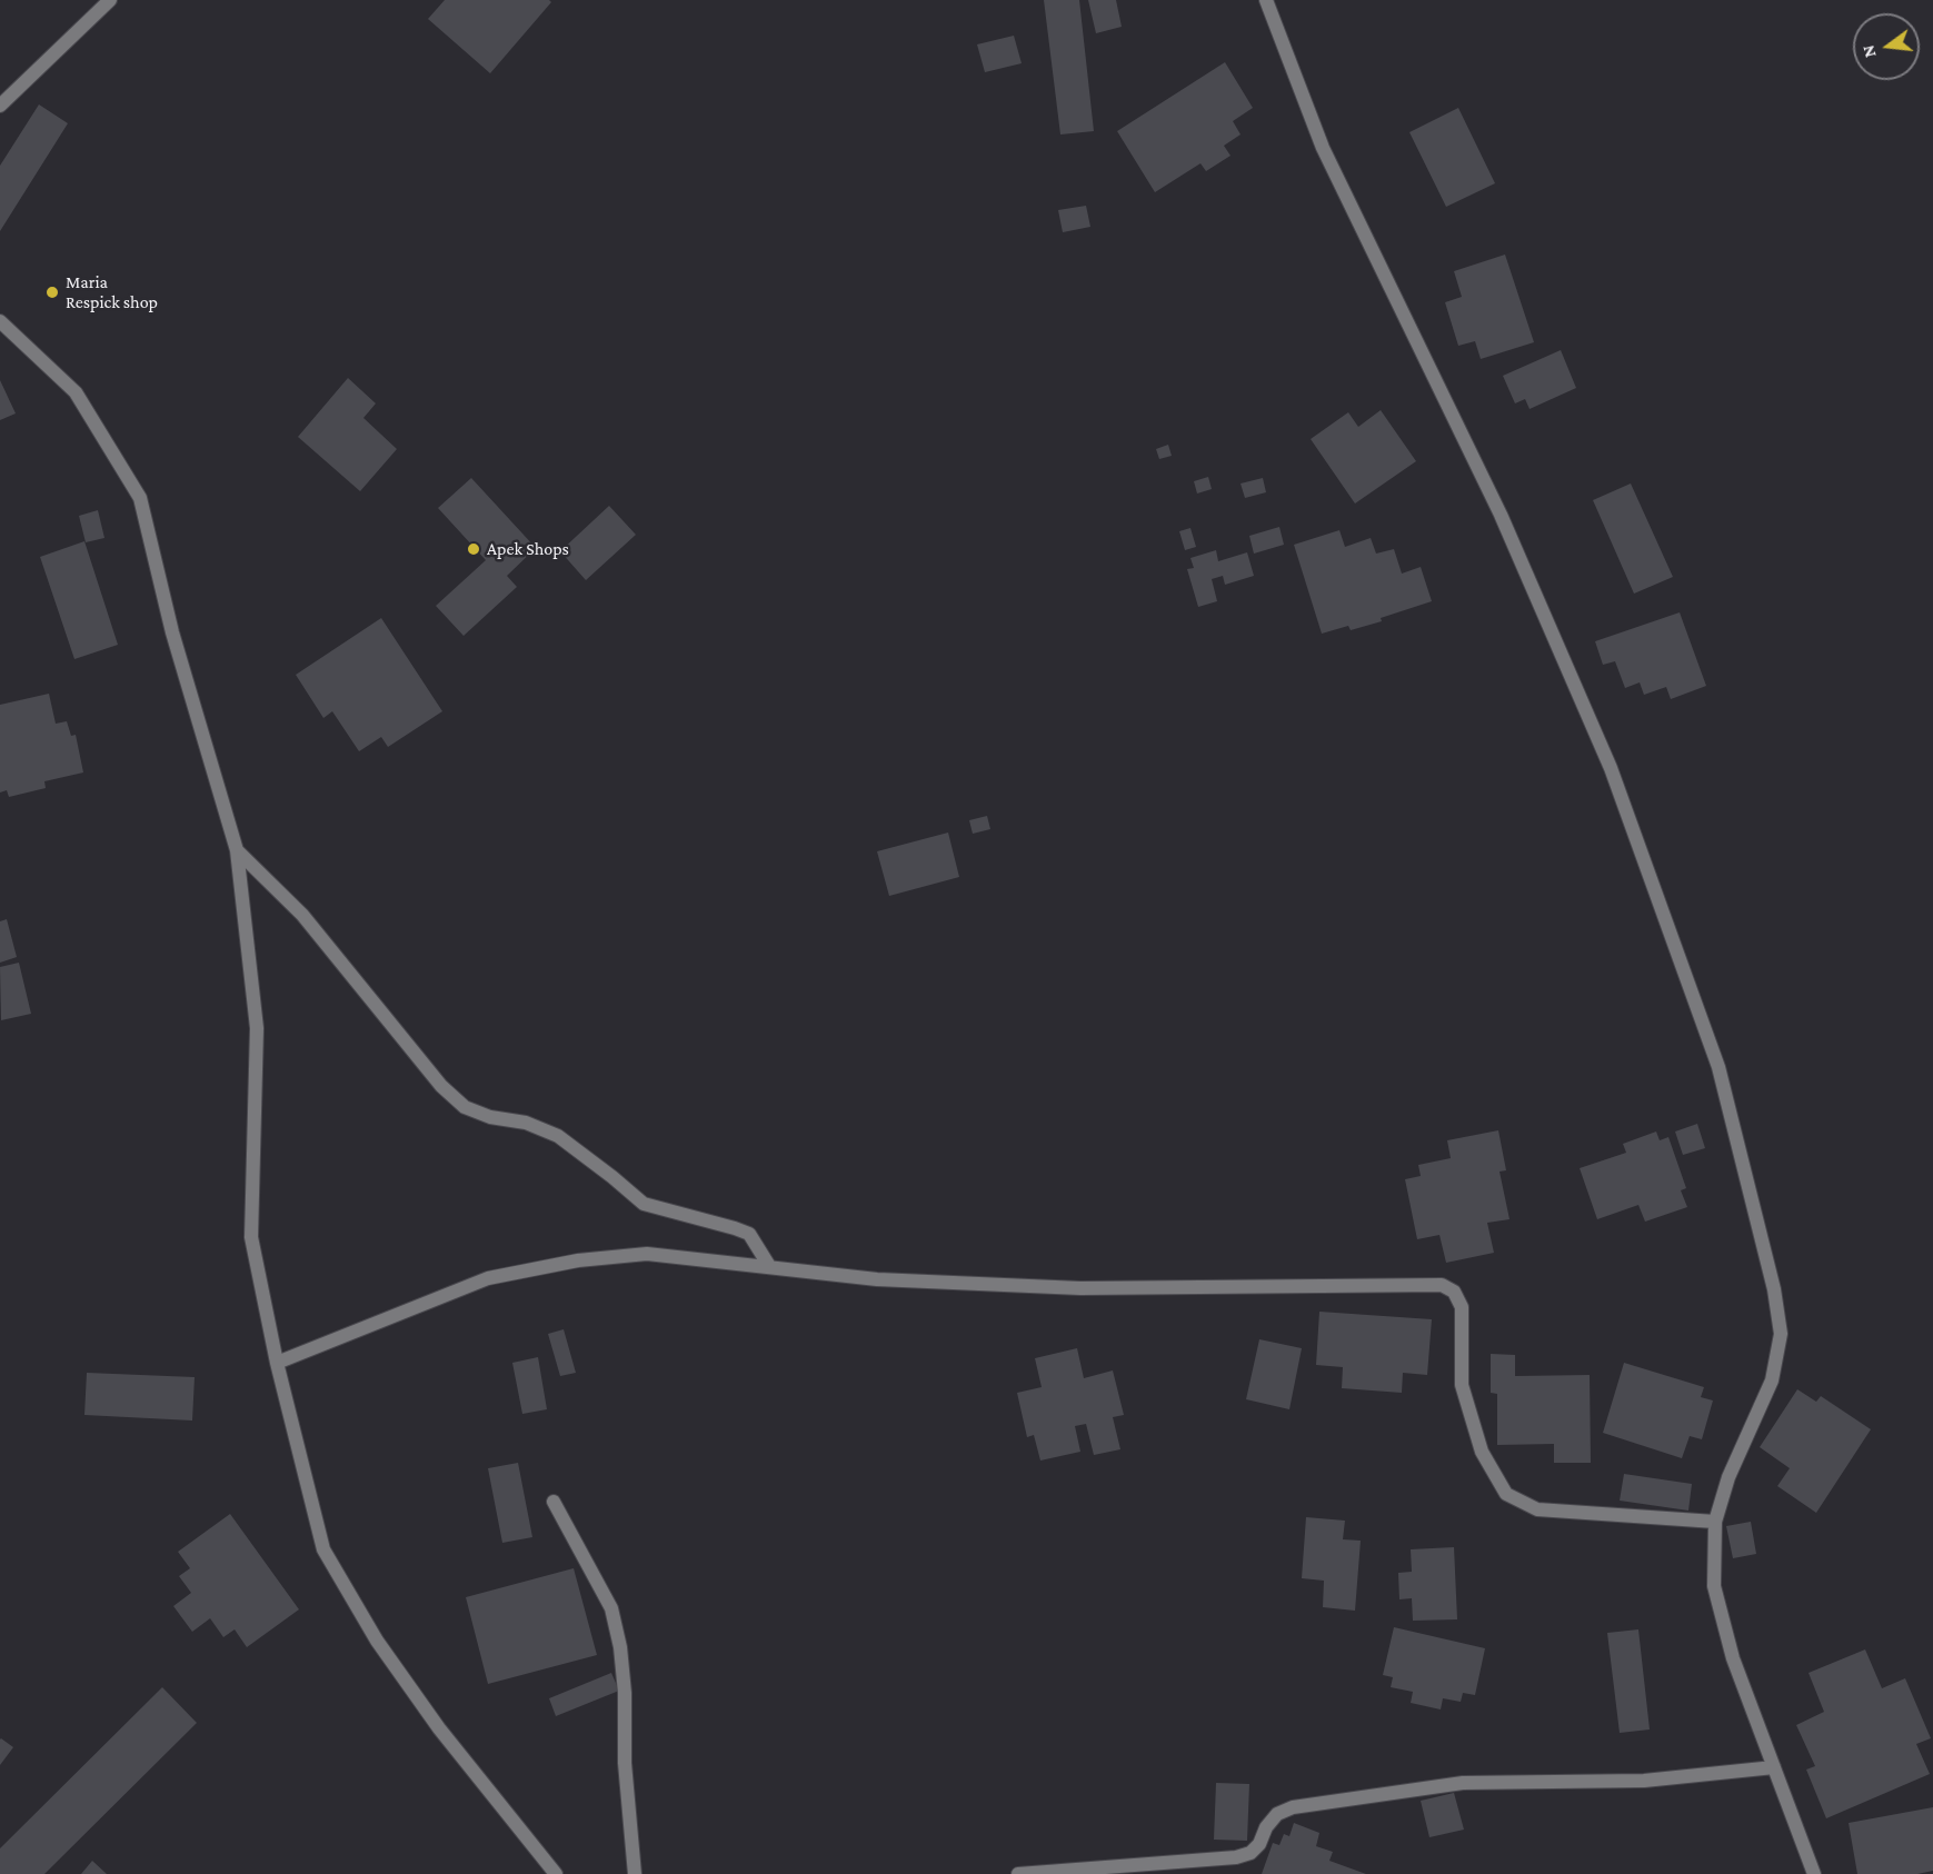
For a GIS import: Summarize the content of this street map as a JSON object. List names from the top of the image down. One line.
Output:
{"places":["Maria Respick shop","Apek Shops"],"north":"left"}
